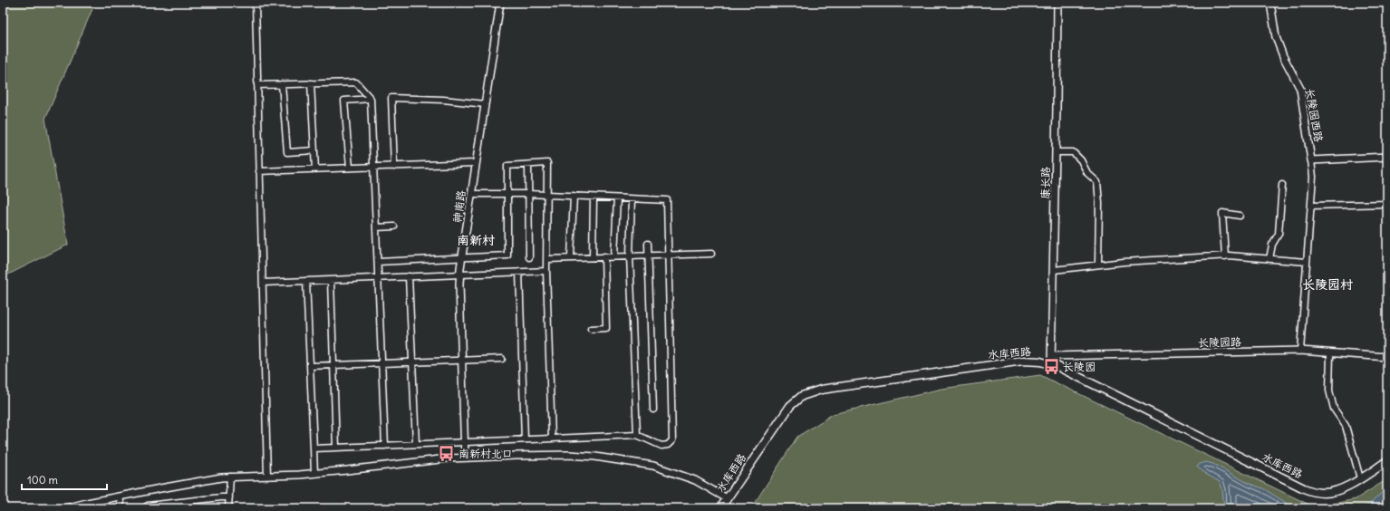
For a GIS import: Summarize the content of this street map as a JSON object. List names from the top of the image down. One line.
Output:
{"streets":{"main road":["水库西路"],"street":["长陵园西路","康长路","神南路","长陵园路"]},"crossings":[["康长路","长陵园路"],["康长路","水库西路"],["长陵园路","水库西路"]],"districts":["南新村","长陵园村"],"places":{"bus stop":["长陵园","南新村北口"]},"scale_bar":"100 m"}
